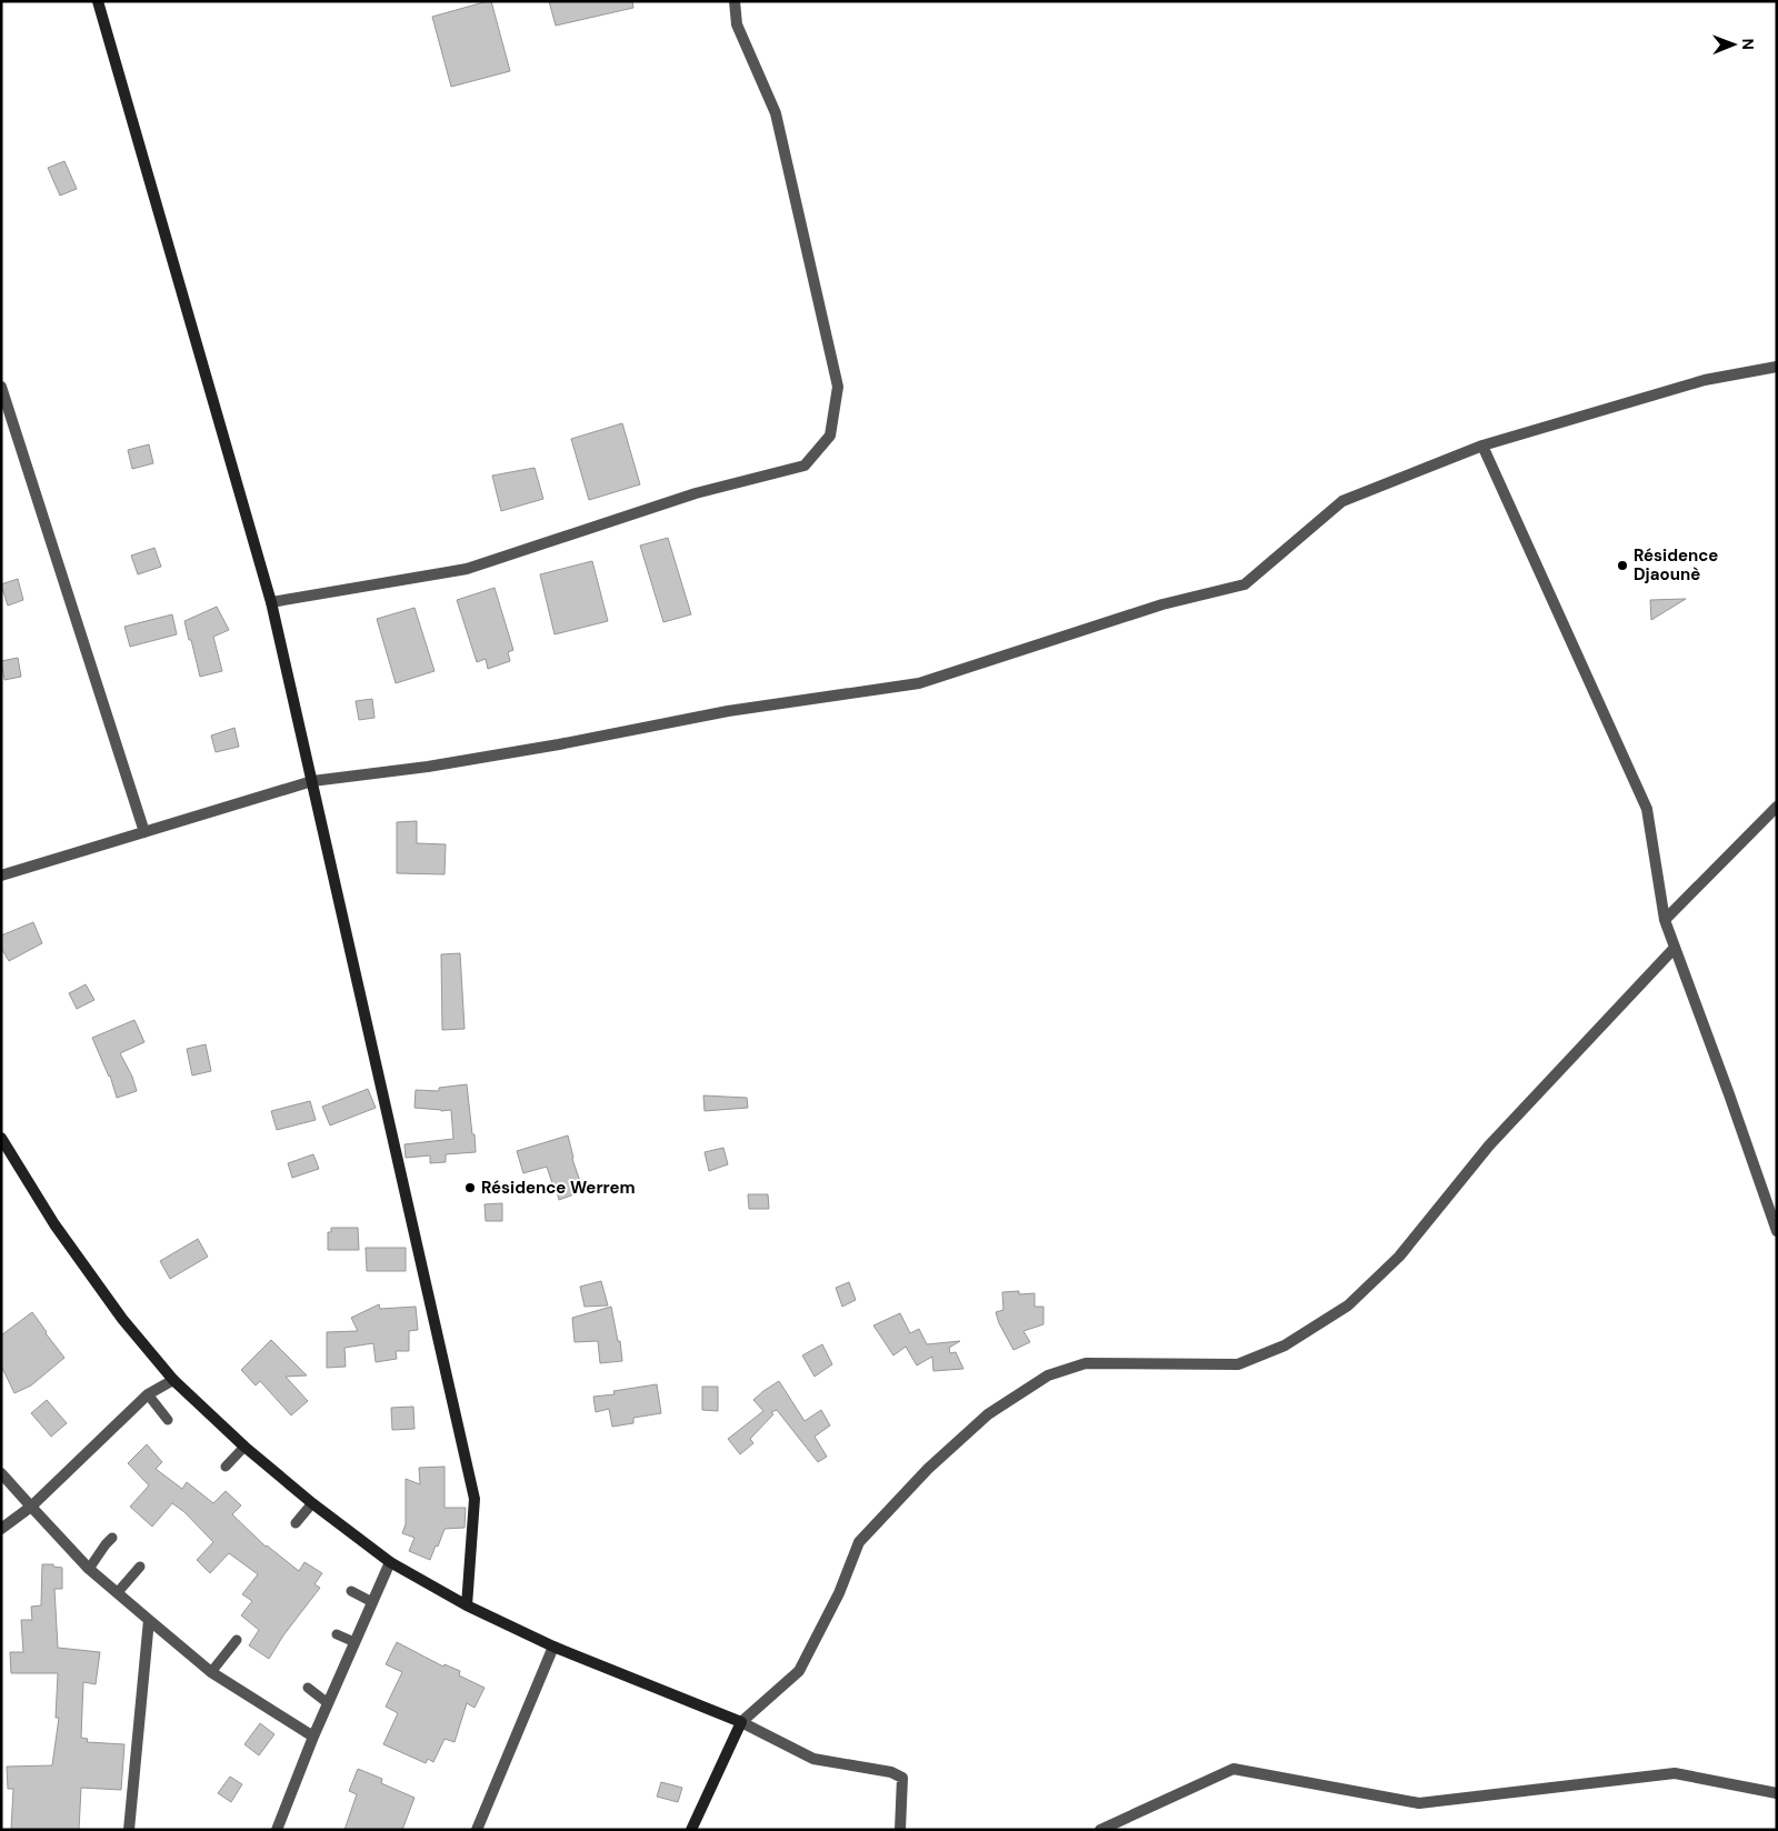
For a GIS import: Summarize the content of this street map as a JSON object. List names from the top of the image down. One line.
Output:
{"places":["Résidence Djaounè","Résidence Werrem"],"north":"right"}
